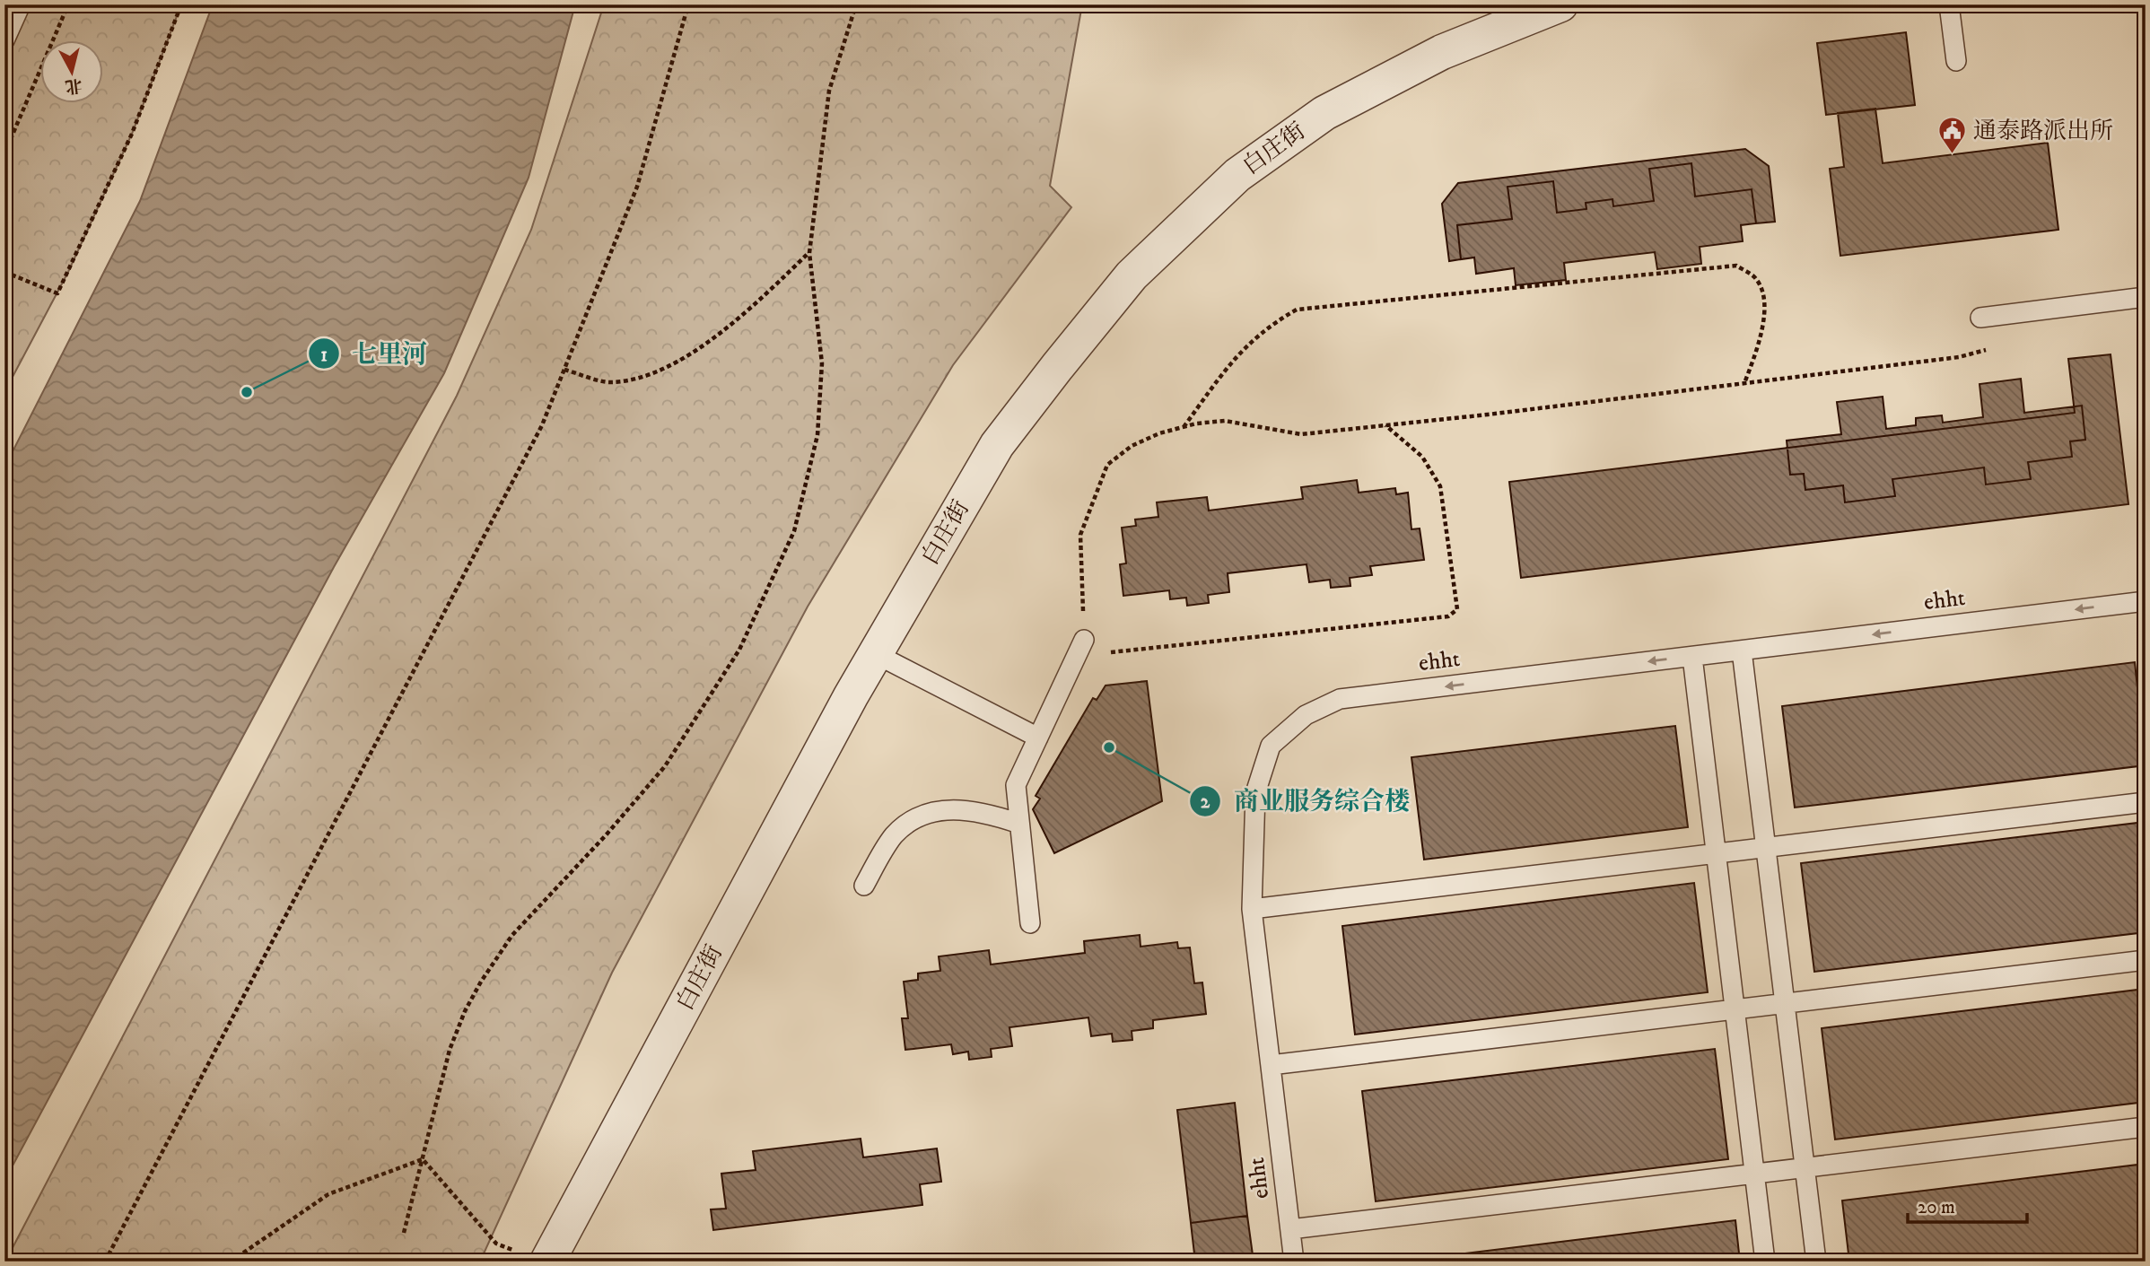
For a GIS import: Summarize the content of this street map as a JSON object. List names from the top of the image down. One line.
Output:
{"streets":{"street":["白庄街"],"lane":["ehht"]},"one_way":["ehht"],"places":{"public building":["通泰路派出所"],"other":["七里河","商业服务综合楼"]},"scale_bar":"20 m","north":"bottom"}
